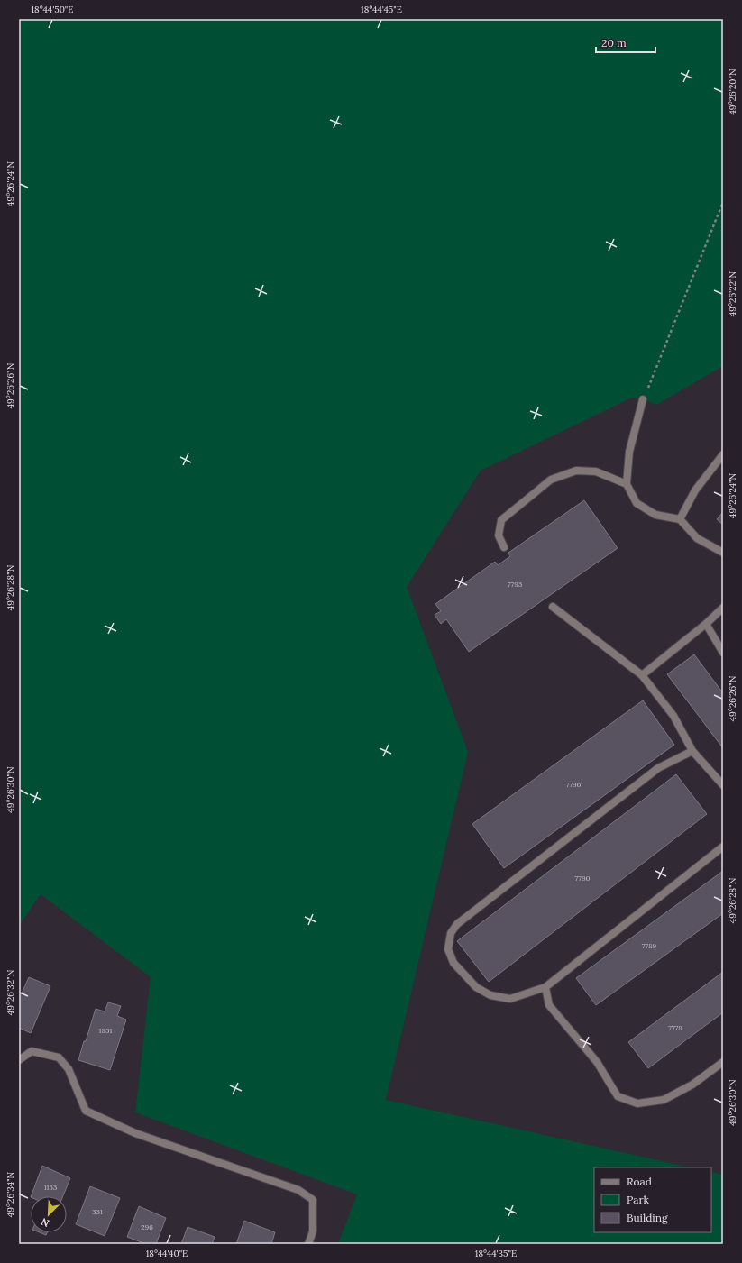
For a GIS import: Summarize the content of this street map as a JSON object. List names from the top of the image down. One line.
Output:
{"house_numbers":["7793","7796","7790","7789","7778","1831","1153","331","296"],"legend":["Road","Park","Building"],"scale_bar":"20 m","north":"bottom left","coordinates":["18°44'50\"E","18°44'45\"E","49°26'20\"N","49°26'24\"N","49°26'22\"N","49°26'26\"N","49°26'28\"N","49°26'30\"N","49°26'32\"N","49°26'34\"N","18°44'40\"E","18°44'35\"E"]}
